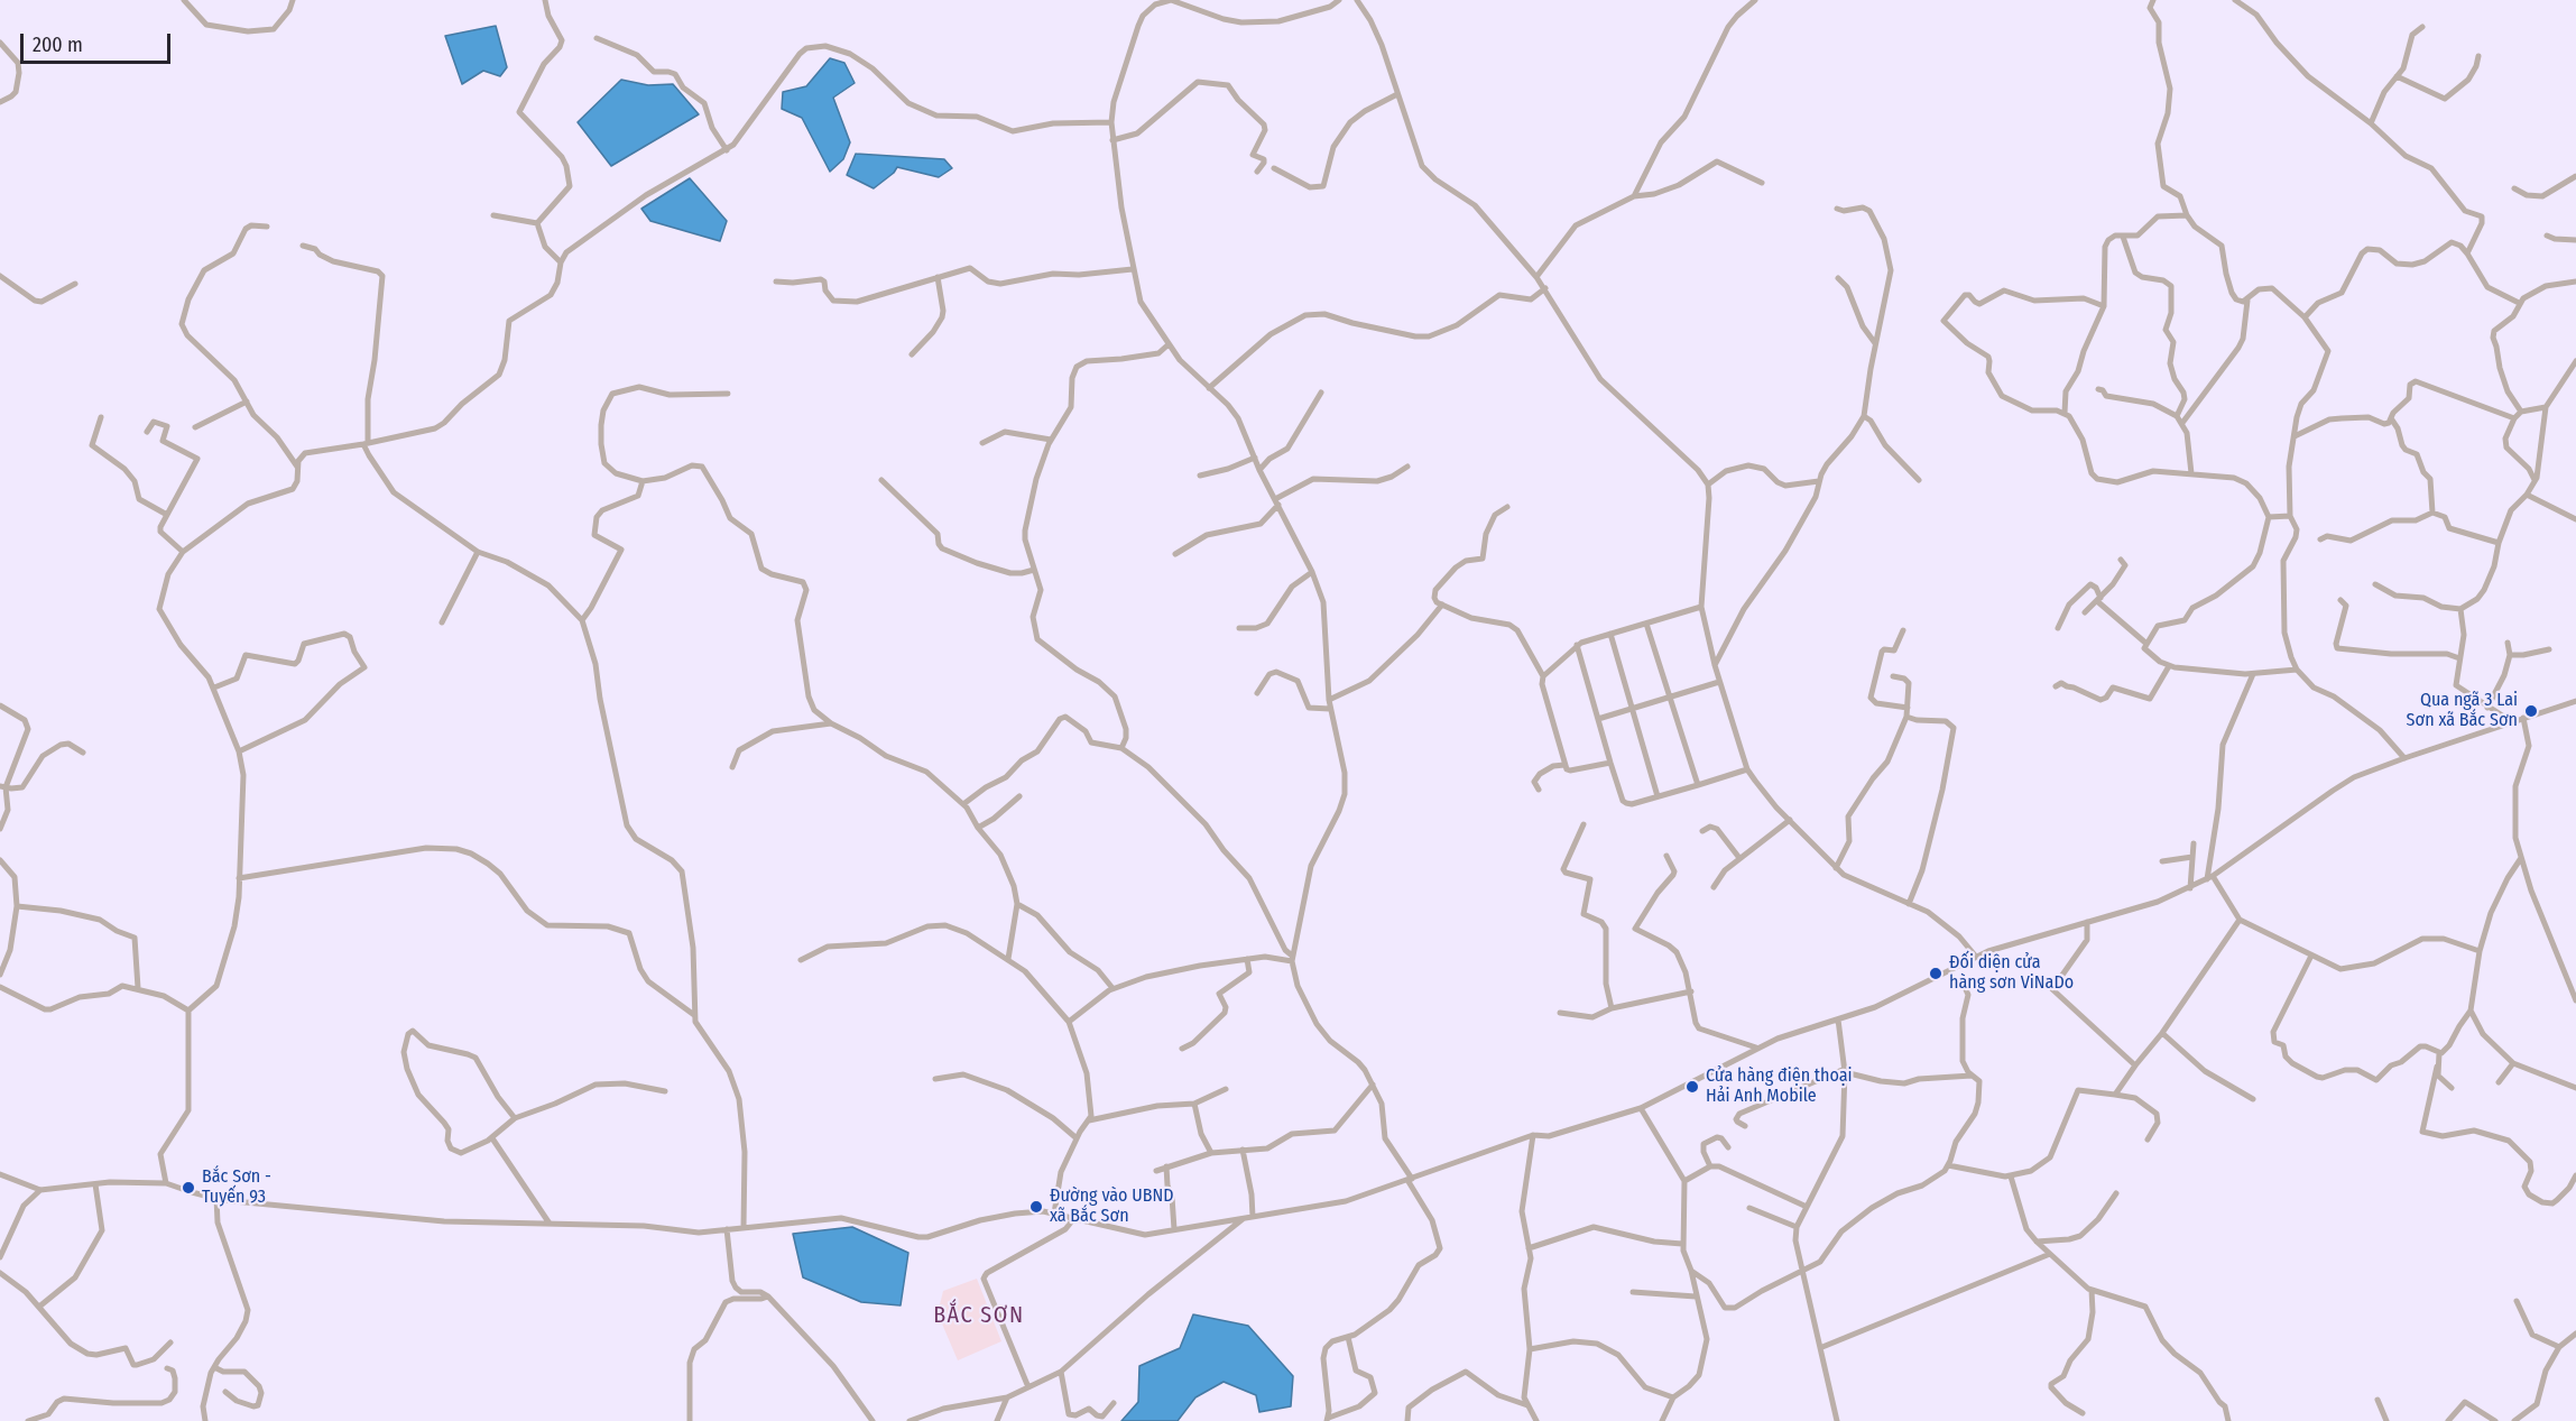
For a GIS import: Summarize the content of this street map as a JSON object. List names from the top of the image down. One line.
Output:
{"districts":["BẮC SƠN"],"places":["Qua ngã 3 Lai Sơn xã Bắc Sơn","Đối diện cửa hàng sơn ViNaDo","Cửa hàng điện thoại Hải Anh Mobile","Bắc Sơn - Tuyến 93","Đường vào UBND xã Bắc Sơn"],"scale_bar":"200 m"}
